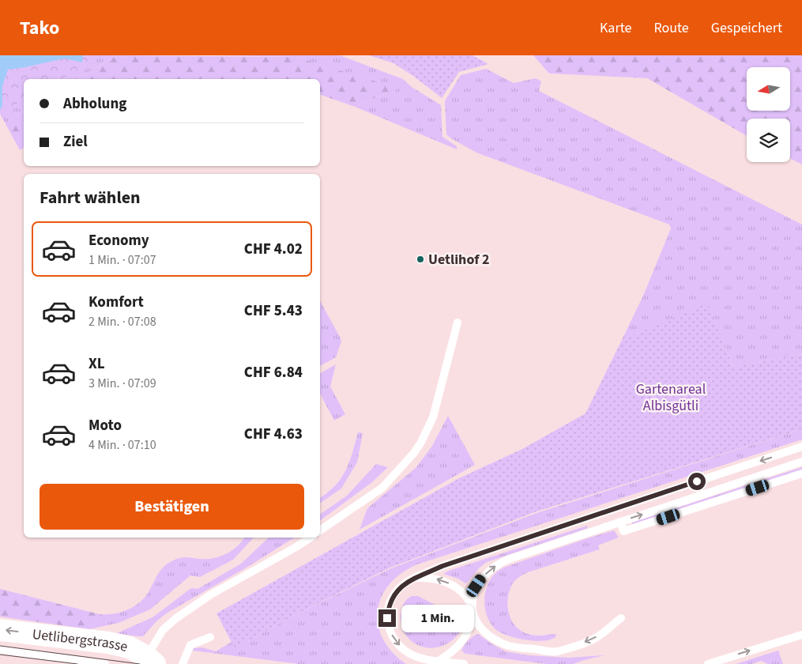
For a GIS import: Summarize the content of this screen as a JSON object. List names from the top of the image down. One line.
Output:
{"streets":{"main road":["Uetlibergstrasse"]},"one_way":["Uetlibergstrasse"],"parks":["Gartenareal Albisgütli"],"places":["Uetlihof 2"],"north":"left","page":{"header":"Tako","nav":["Karte","Route","Gespeichert"],"banner":["Abholung","Ziel"],"heading":"Fahrt wählen","list":[{"name":"Economy","note":"1 Min. · 07:07","value":"CHF 4.02"},{"name":"Komfort","note":"2 Min. · 07:08","value":"CHF 5.43"},{"name":"XL","note":"3 Min. · 07:09","value":"CHF 6.84"},{"name":"Moto","note":"4 Min. · 07:10","value":"CHF 4.63"}],"buttons":"Bestätigen","bubble":"1 Min."}}
